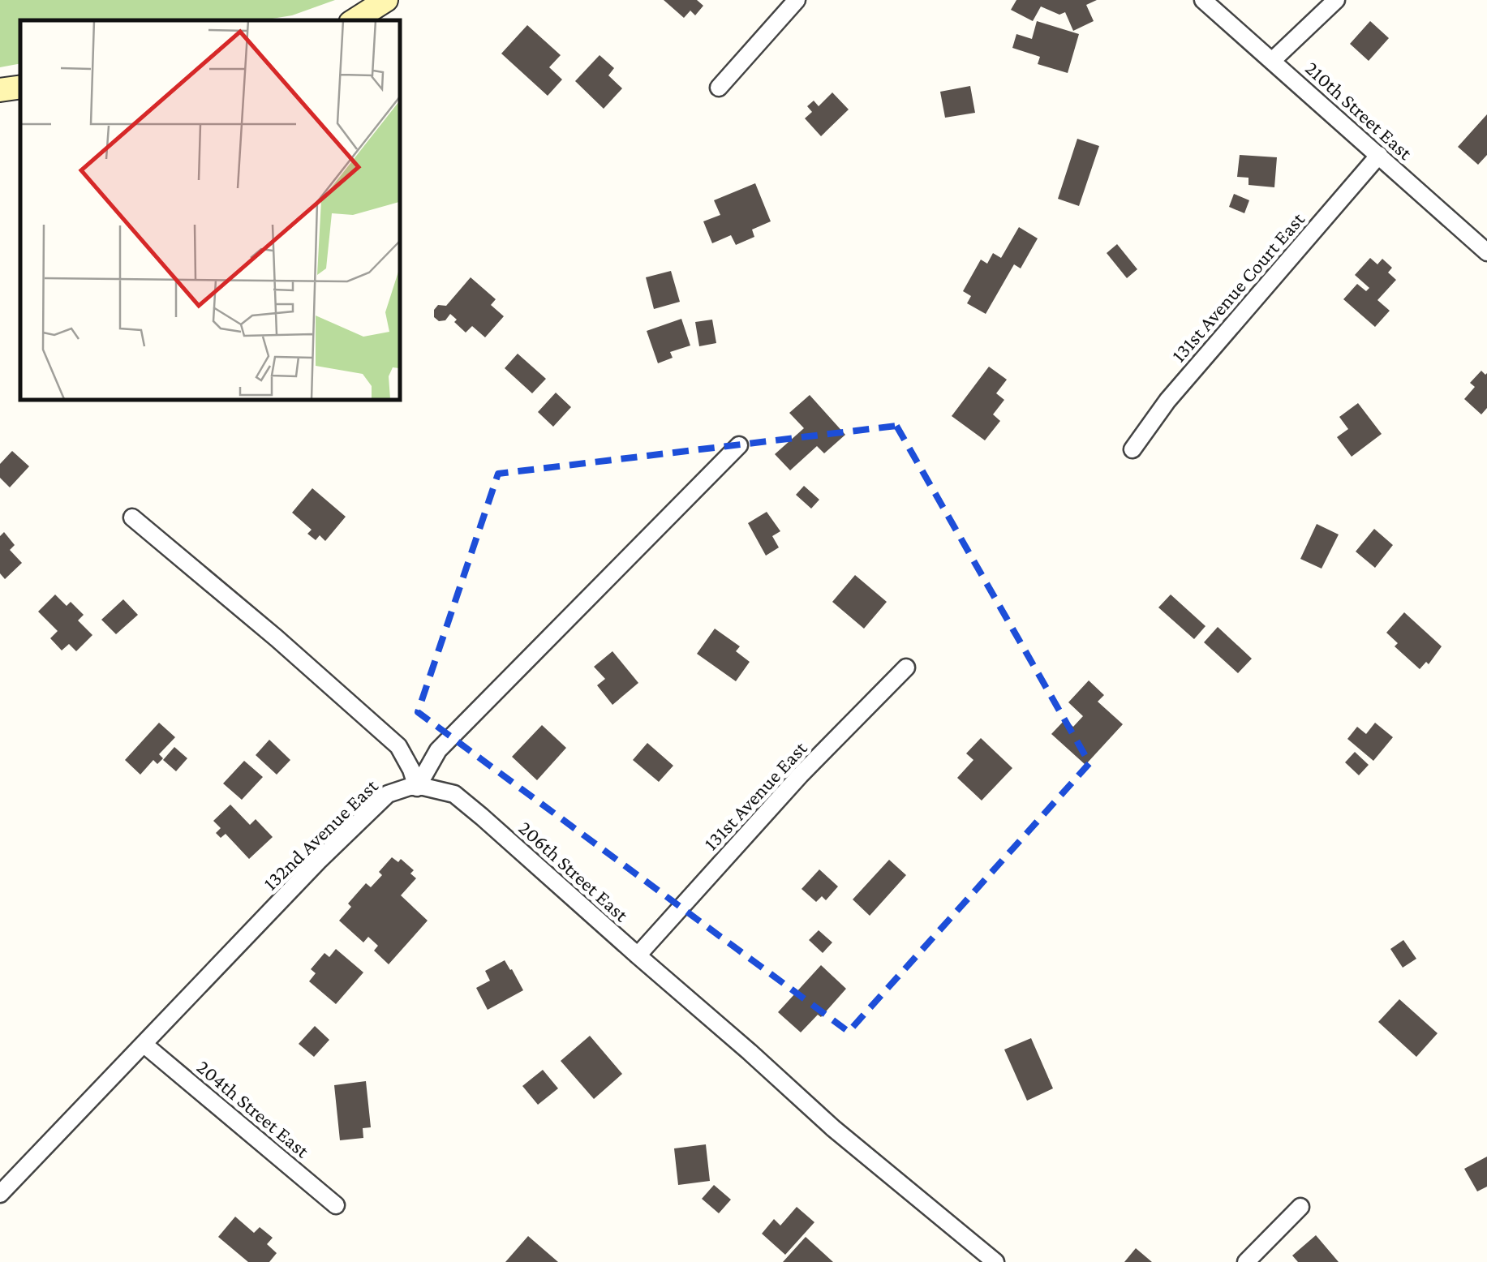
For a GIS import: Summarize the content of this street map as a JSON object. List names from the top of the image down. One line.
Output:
{"streets":{"street":["210th Street East","131st Avenue Court East","131st Avenue East","132nd Avenue East","206th Street East","204th Street East"]},"crossings":[["210th Street East","131st Avenue Court East"],["131st Avenue East","206th Street East"],["132nd Avenue East","206th Street East"],["132nd Avenue East","204th Street East"]]}
